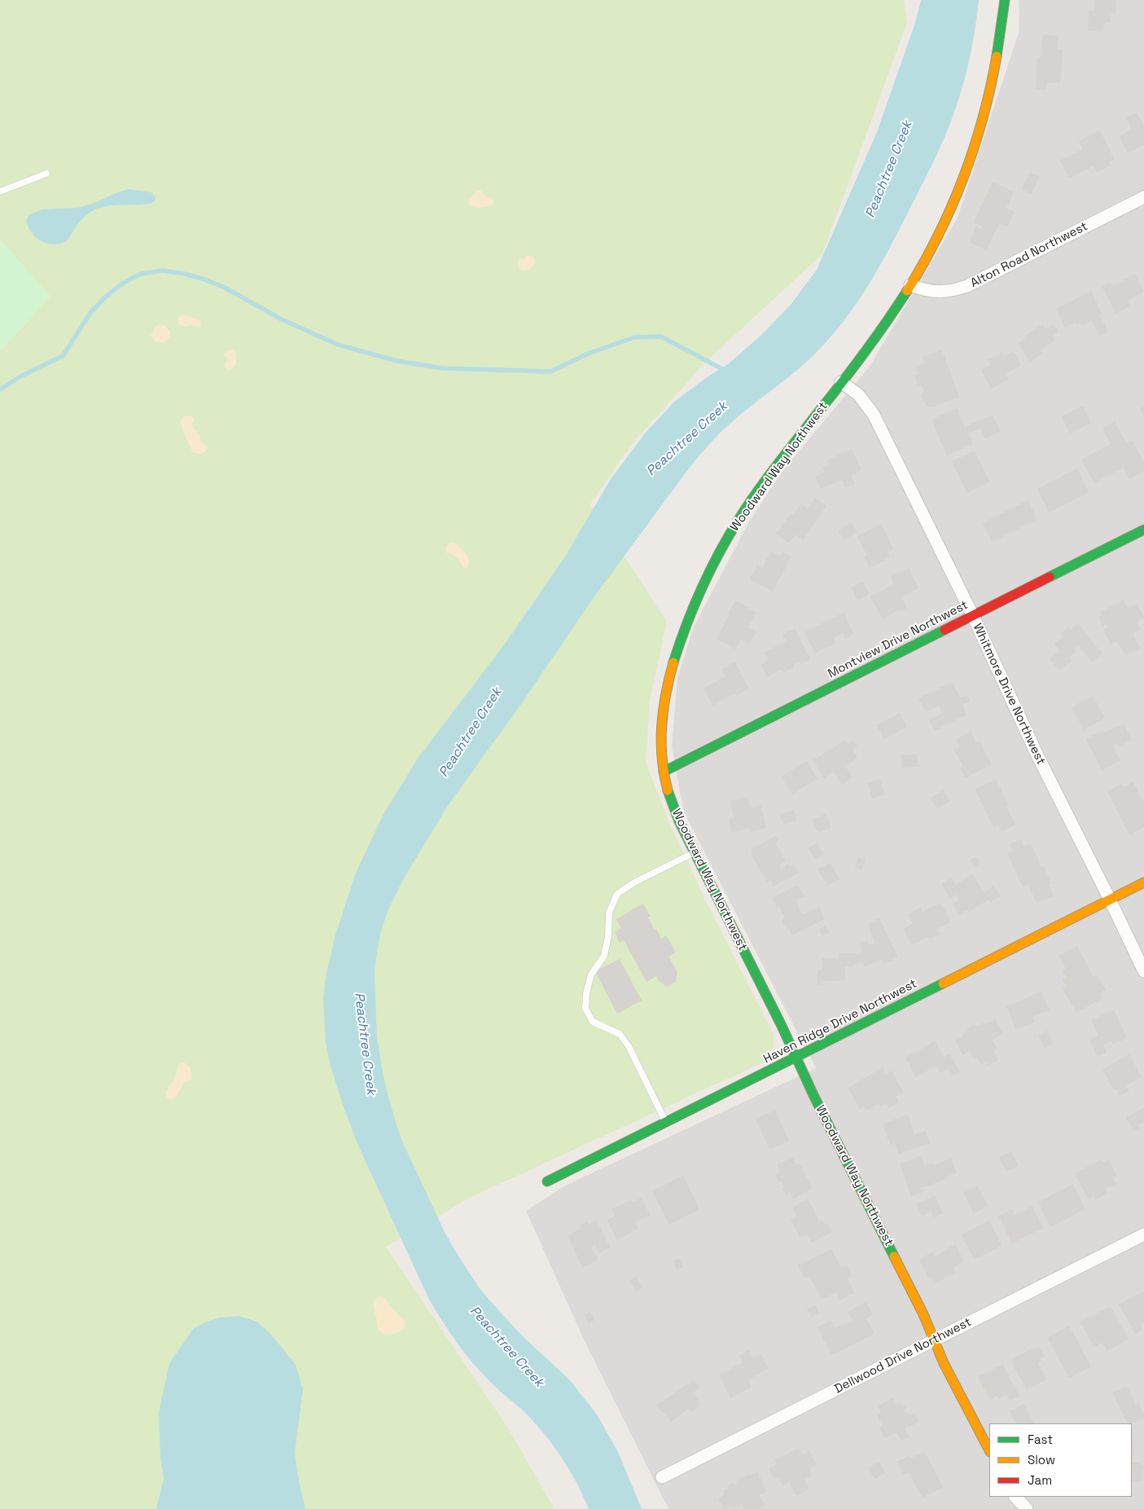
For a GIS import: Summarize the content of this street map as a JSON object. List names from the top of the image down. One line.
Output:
{"streets":{"street":["Alton Road Northwest","Woodward Way Northwest","Montview Drive Northwest","Whitmore Drive Northwest","Haven Ridge Drive Northwest","Dellwood Drive Northwest"]},"crossings":[["Alton Road Northwest","Woodward Way Northwest"],["Woodward Way Northwest","Montview Drive Northwest"],["Woodward Way Northwest","Whitmore Drive Northwest"],["Woodward Way Northwest","Haven Ridge Drive Northwest"],["Woodward Way Northwest","Dellwood Drive Northwest"],["Montview Drive Northwest","Whitmore Drive Northwest"],["Whitmore Drive Northwest","Haven Ridge Drive Northwest"]],"water":["Peachtree Creek"],"legend":["Fast","Slow","Jam"]}
